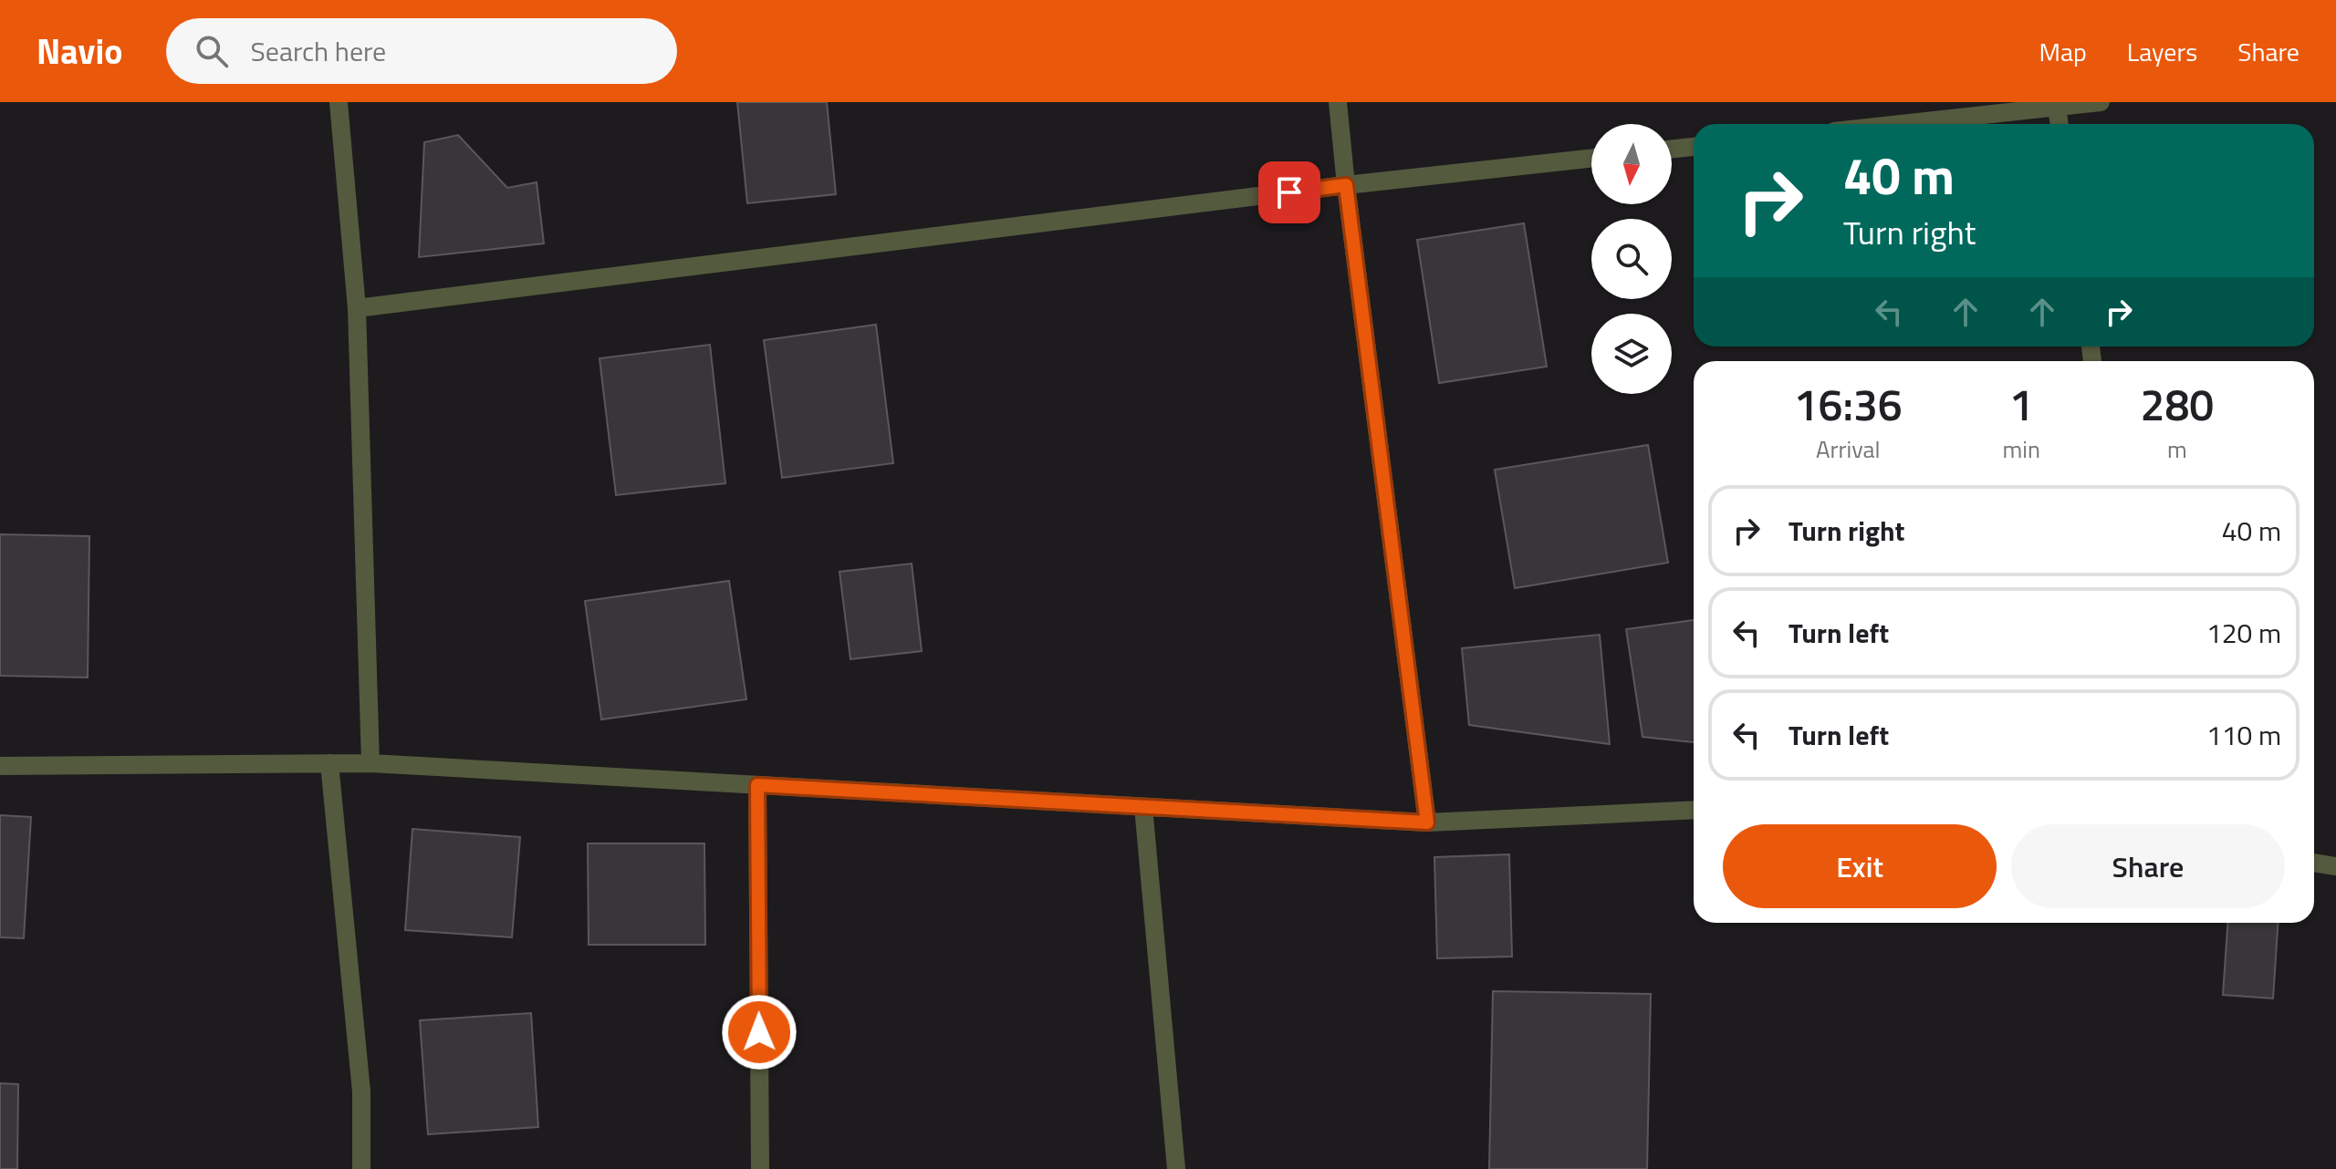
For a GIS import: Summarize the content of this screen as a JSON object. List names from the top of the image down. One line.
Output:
{"north":"bottom","page":{"header":"Navio","search":"Search here","nav":["Map","Layers","Share"],"turn":["40 m","Turn right"],"eta":["16:36","Arrival","1","min","280","m"],"list":[{"name":"Turn right","value":"40 m"},{"name":"Turn left","value":"120 m"},{"name":"Turn left","value":"110 m"}],"buttons":["Exit","Share"]}}
